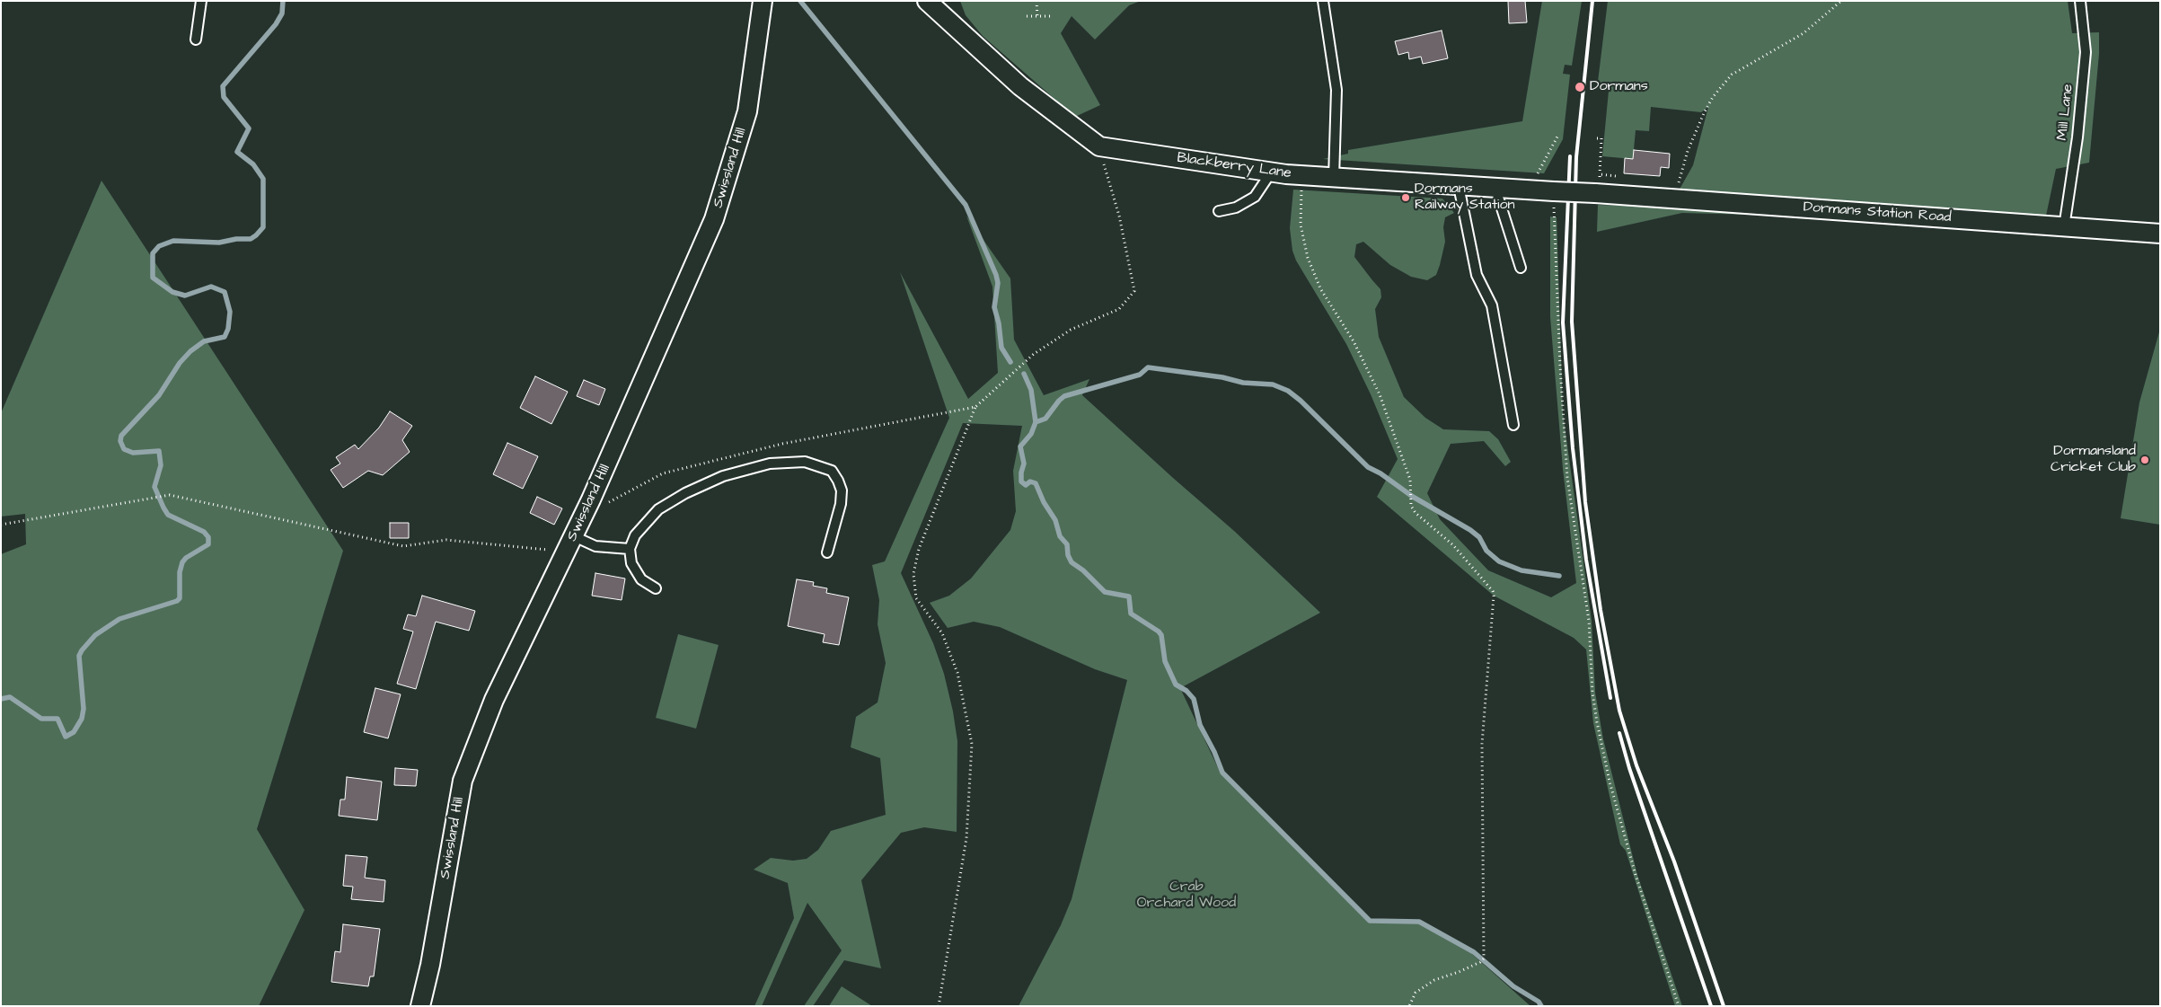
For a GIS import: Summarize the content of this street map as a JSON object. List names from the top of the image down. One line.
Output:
{"streets":{"street":["Blackberry Lane","Swissland Hill","Dormans Station Road"],"lane":["Mill Lane"]},"crossings":[["Mill Lane","Dormans Station Road"],["Blackberry Lane","Dormans Station Road"]],"parks":["Crab Orchard Wood"],"places":["Dormans","Dormans Railway Station","Dormansland Cricket Club"]}
